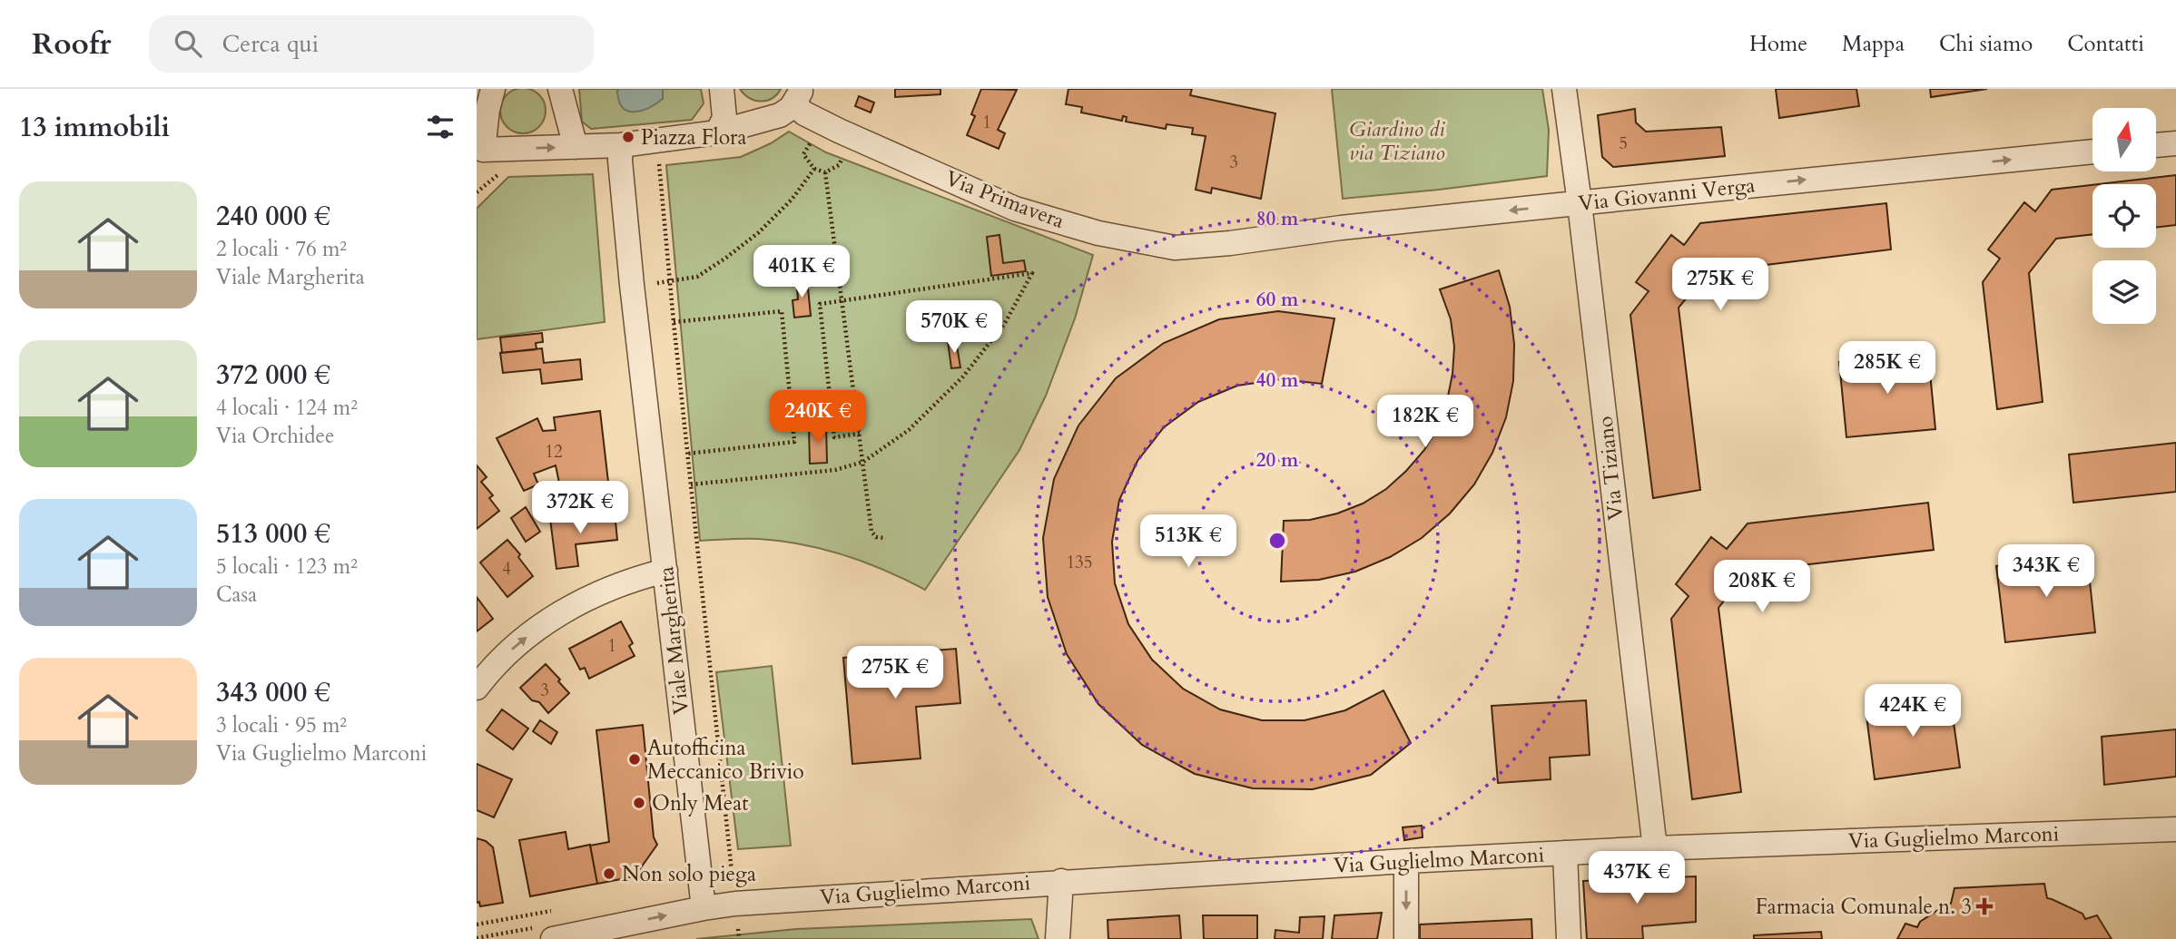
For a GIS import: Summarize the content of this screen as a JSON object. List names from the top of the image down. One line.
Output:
{"streets":{"street":["Via Giovanni Verga","Via Primavera","Via Tiziano","Viale Margherita","Via Guglielmo Marconi"]},"crossings":[["Via Giovanni Verga","Via Primavera"],["Via Giovanni Verga","Via Tiziano"],["Via Tiziano","Via Guglielmo Marconi"],["Viale Margherita","Via Guglielmo Marconi"]],"parks":["Giardino di via Tiziano"],"places":{"other":["Piazza Flora","Autofficina Meccanico Brivio","Only Meat","Non solo piega"],"health":["Farmacia Comunale n. 3"]},"house_numbers":["1","5","3","12","135","4","1","3"],"north":"top","page":{"header":"Roofr","search":"Cerca qui","nav":["Home","Mappa","Chi siamo","Contatti"],"heading":"13 immobili","list":[{"name":"240 000 €","note":"2 locali · 76 m² · Viale Margherita"},{"name":"372 000 €","note":"4 locali · 124 m² · Via Orchidee"},{"name":"513 000 €","note":"5 locali · 123 m² · Casa"},{"name":"343 000 €","note":"3 locali · 95 m² · Via Guglielmo Marconi"}],"price":["401K €","275K €","570K €","285K €","240K €","182K €","372K €","513K €","343K €","208K €","275K €","424K €","437K €"]},"rings":["80 m","60 m","40 m","20 m"]}
